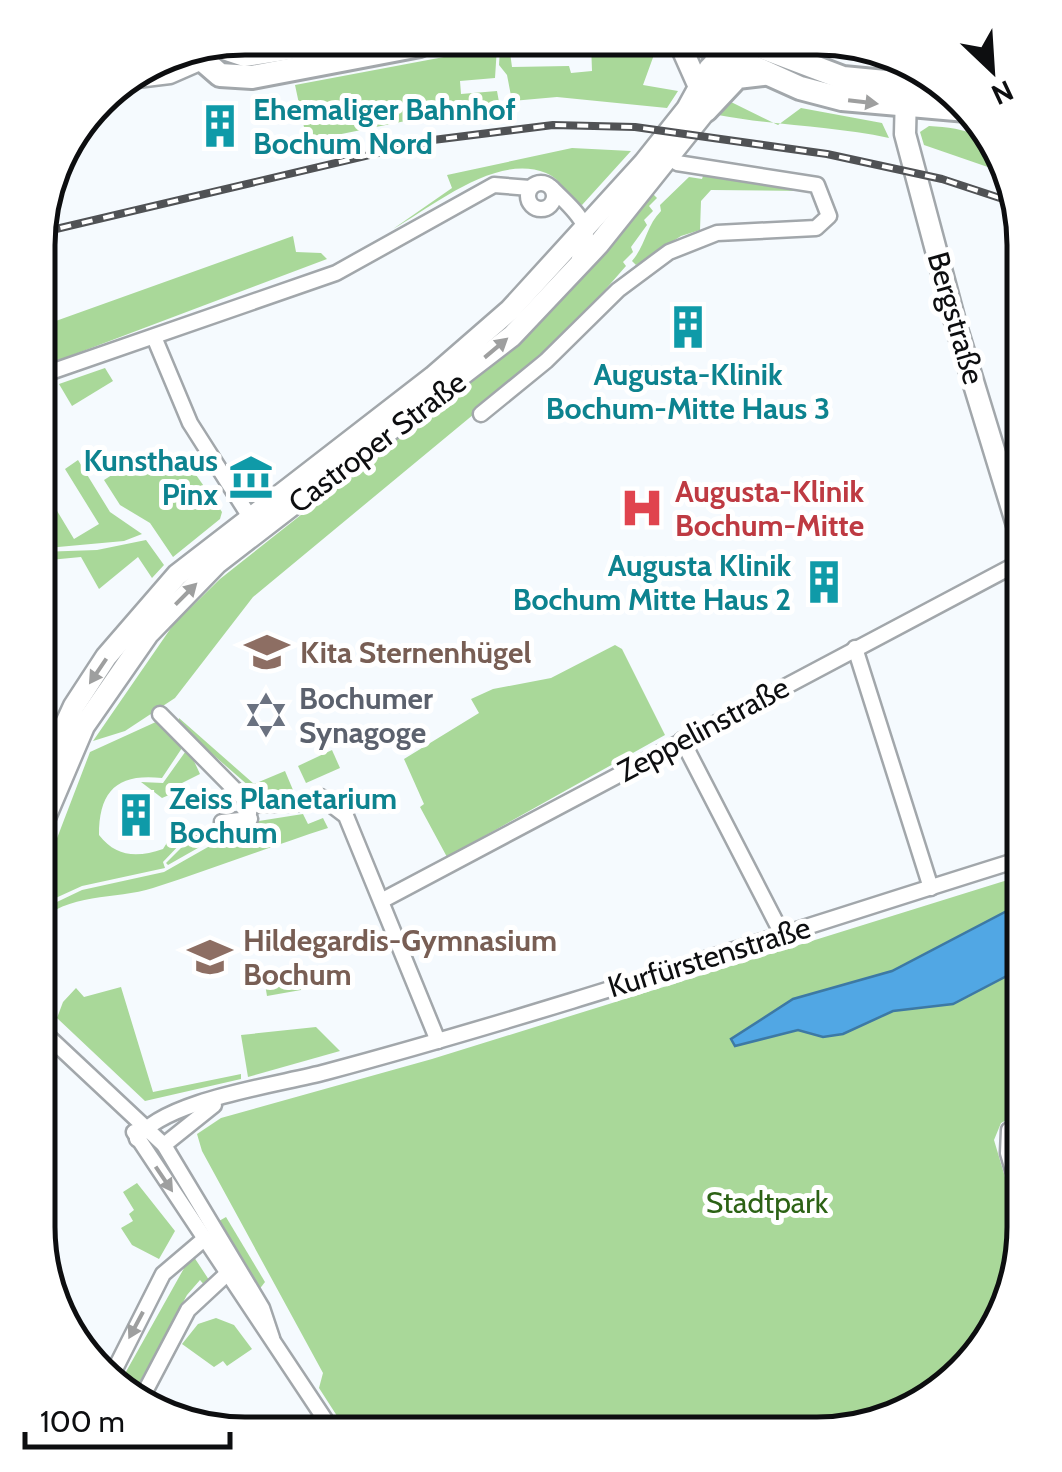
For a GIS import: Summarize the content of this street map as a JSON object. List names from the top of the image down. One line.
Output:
{"streets":{"main road":["Bergstraße","Castroper Straße"],"street":["Zeppelinstraße","Kurfürstenstraße"]},"parks":["Stadtpark"],"places":{"building":["Ehemaliger Bahnhof Bochum Nord","Augusta-Klinik Bochum-Mitte Haus 3","Augusta Klinik Bochum Mitte Haus 2","Zeiss Planetarium Bochum"],"museum":["Kunsthaus Pinx"],"hospital":["Augusta-Klinik Bochum-Mitte"],"school or university":["Kita Sternenhügel","Hildegardis-Gymnasium Bochum"],"synagogue":["Bochumer Synagoge"]},"scale_bar":"100 m","north":"bottom right"}
